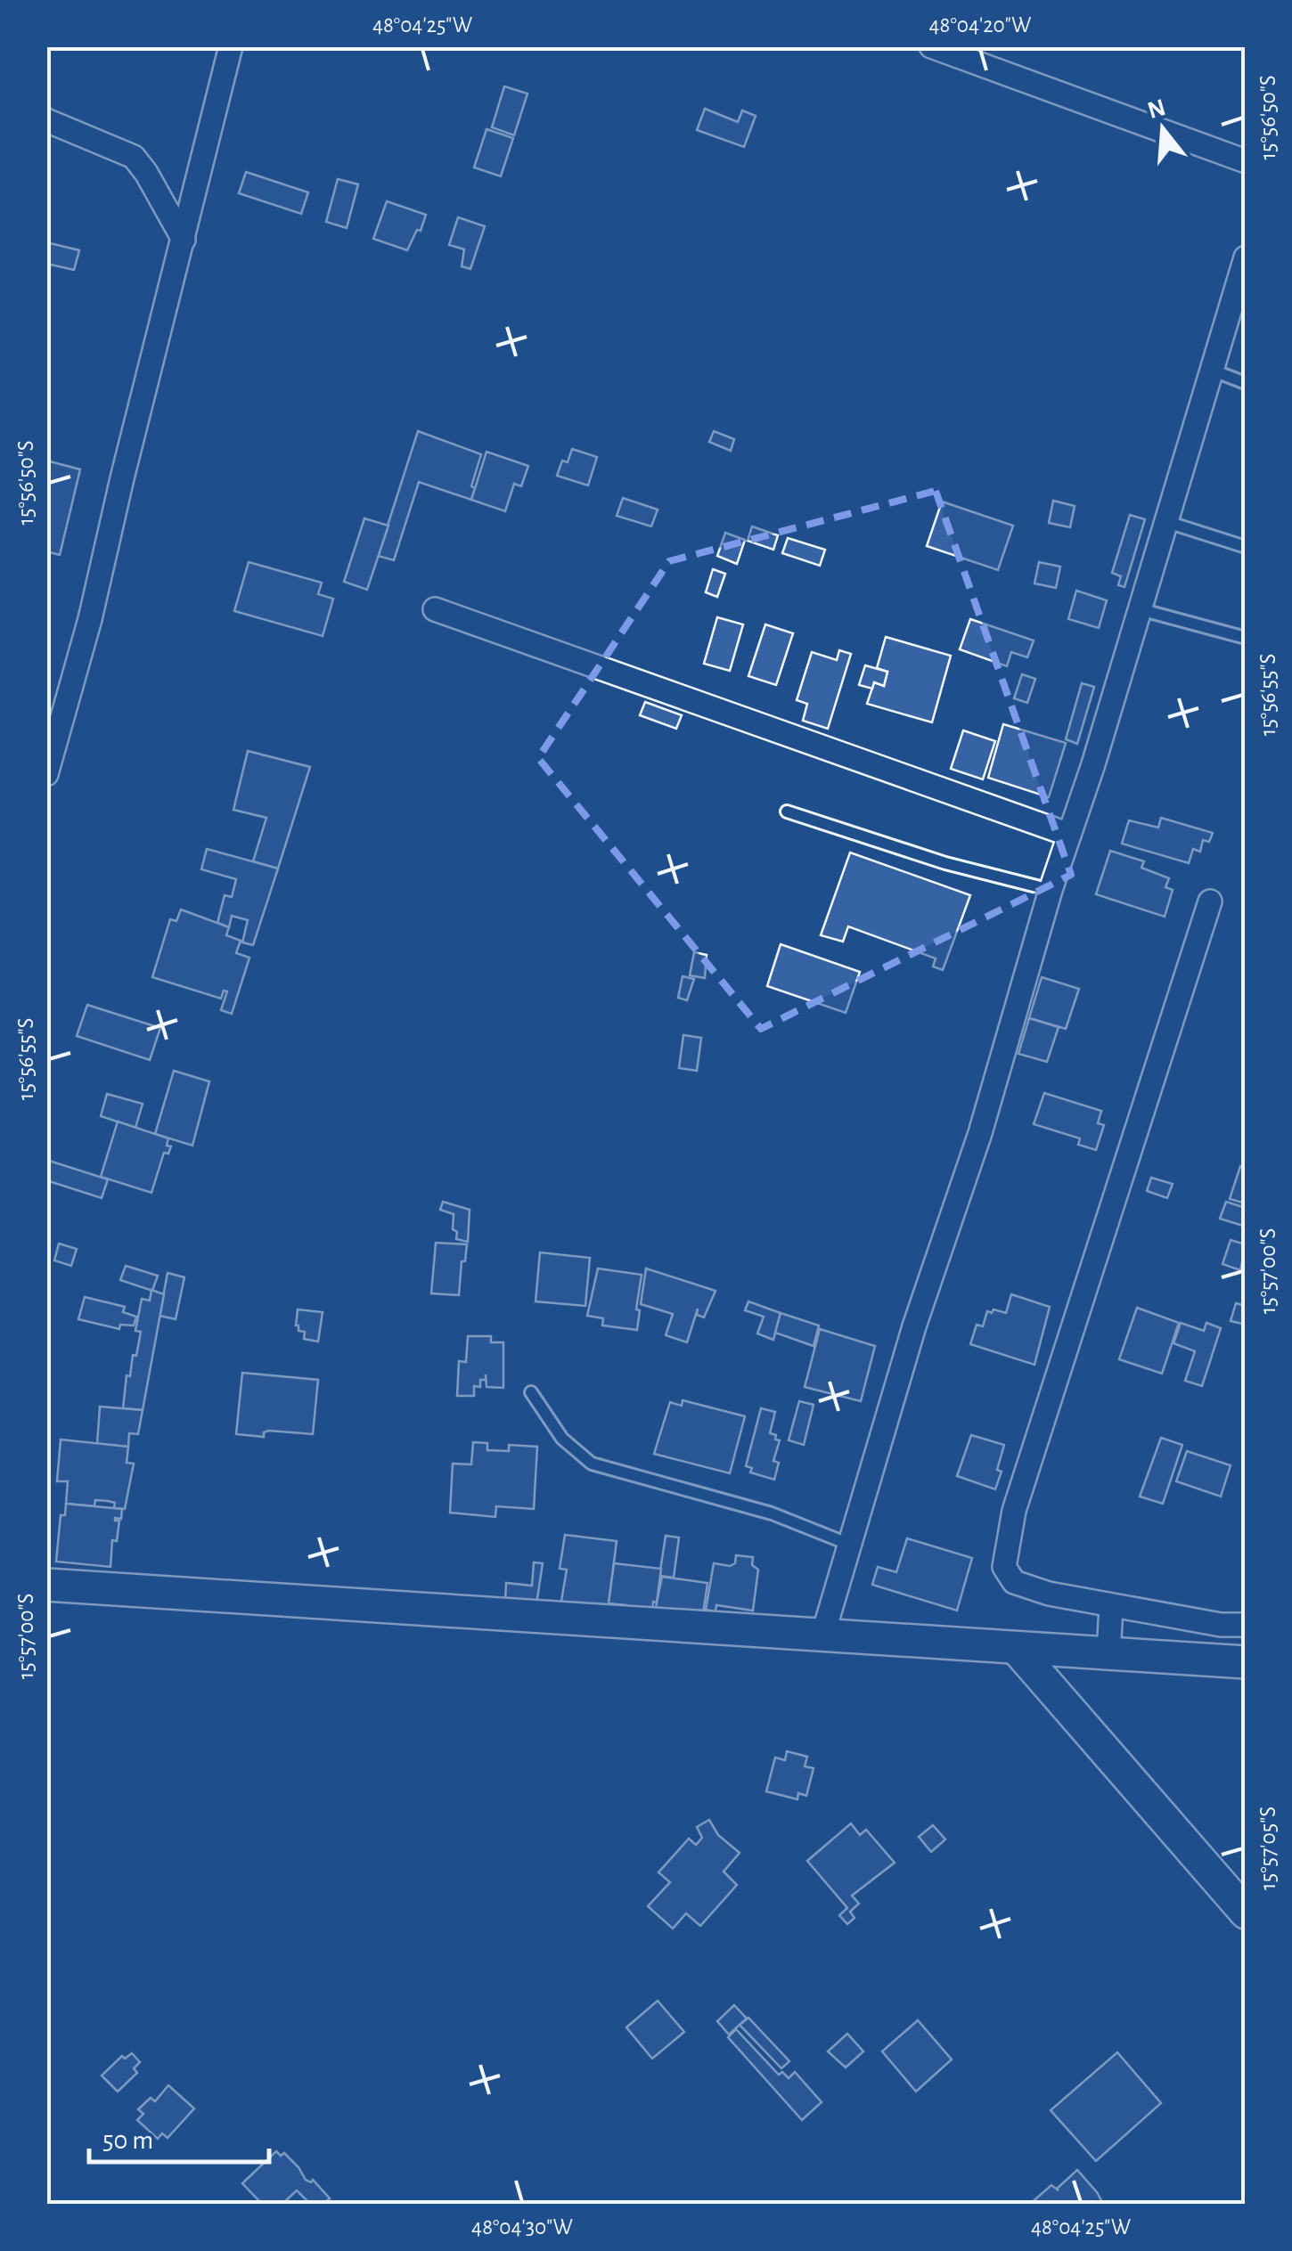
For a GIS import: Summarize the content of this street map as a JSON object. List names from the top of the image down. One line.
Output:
{"scale_bar":"50 m","north":"top","coordinates":["48°04'25\"W","48°04'20\"W","15°56'50\"S","15°56'55\"S","15°57'00\"S","15°57'05\"S","48°04'30\"W"]}
